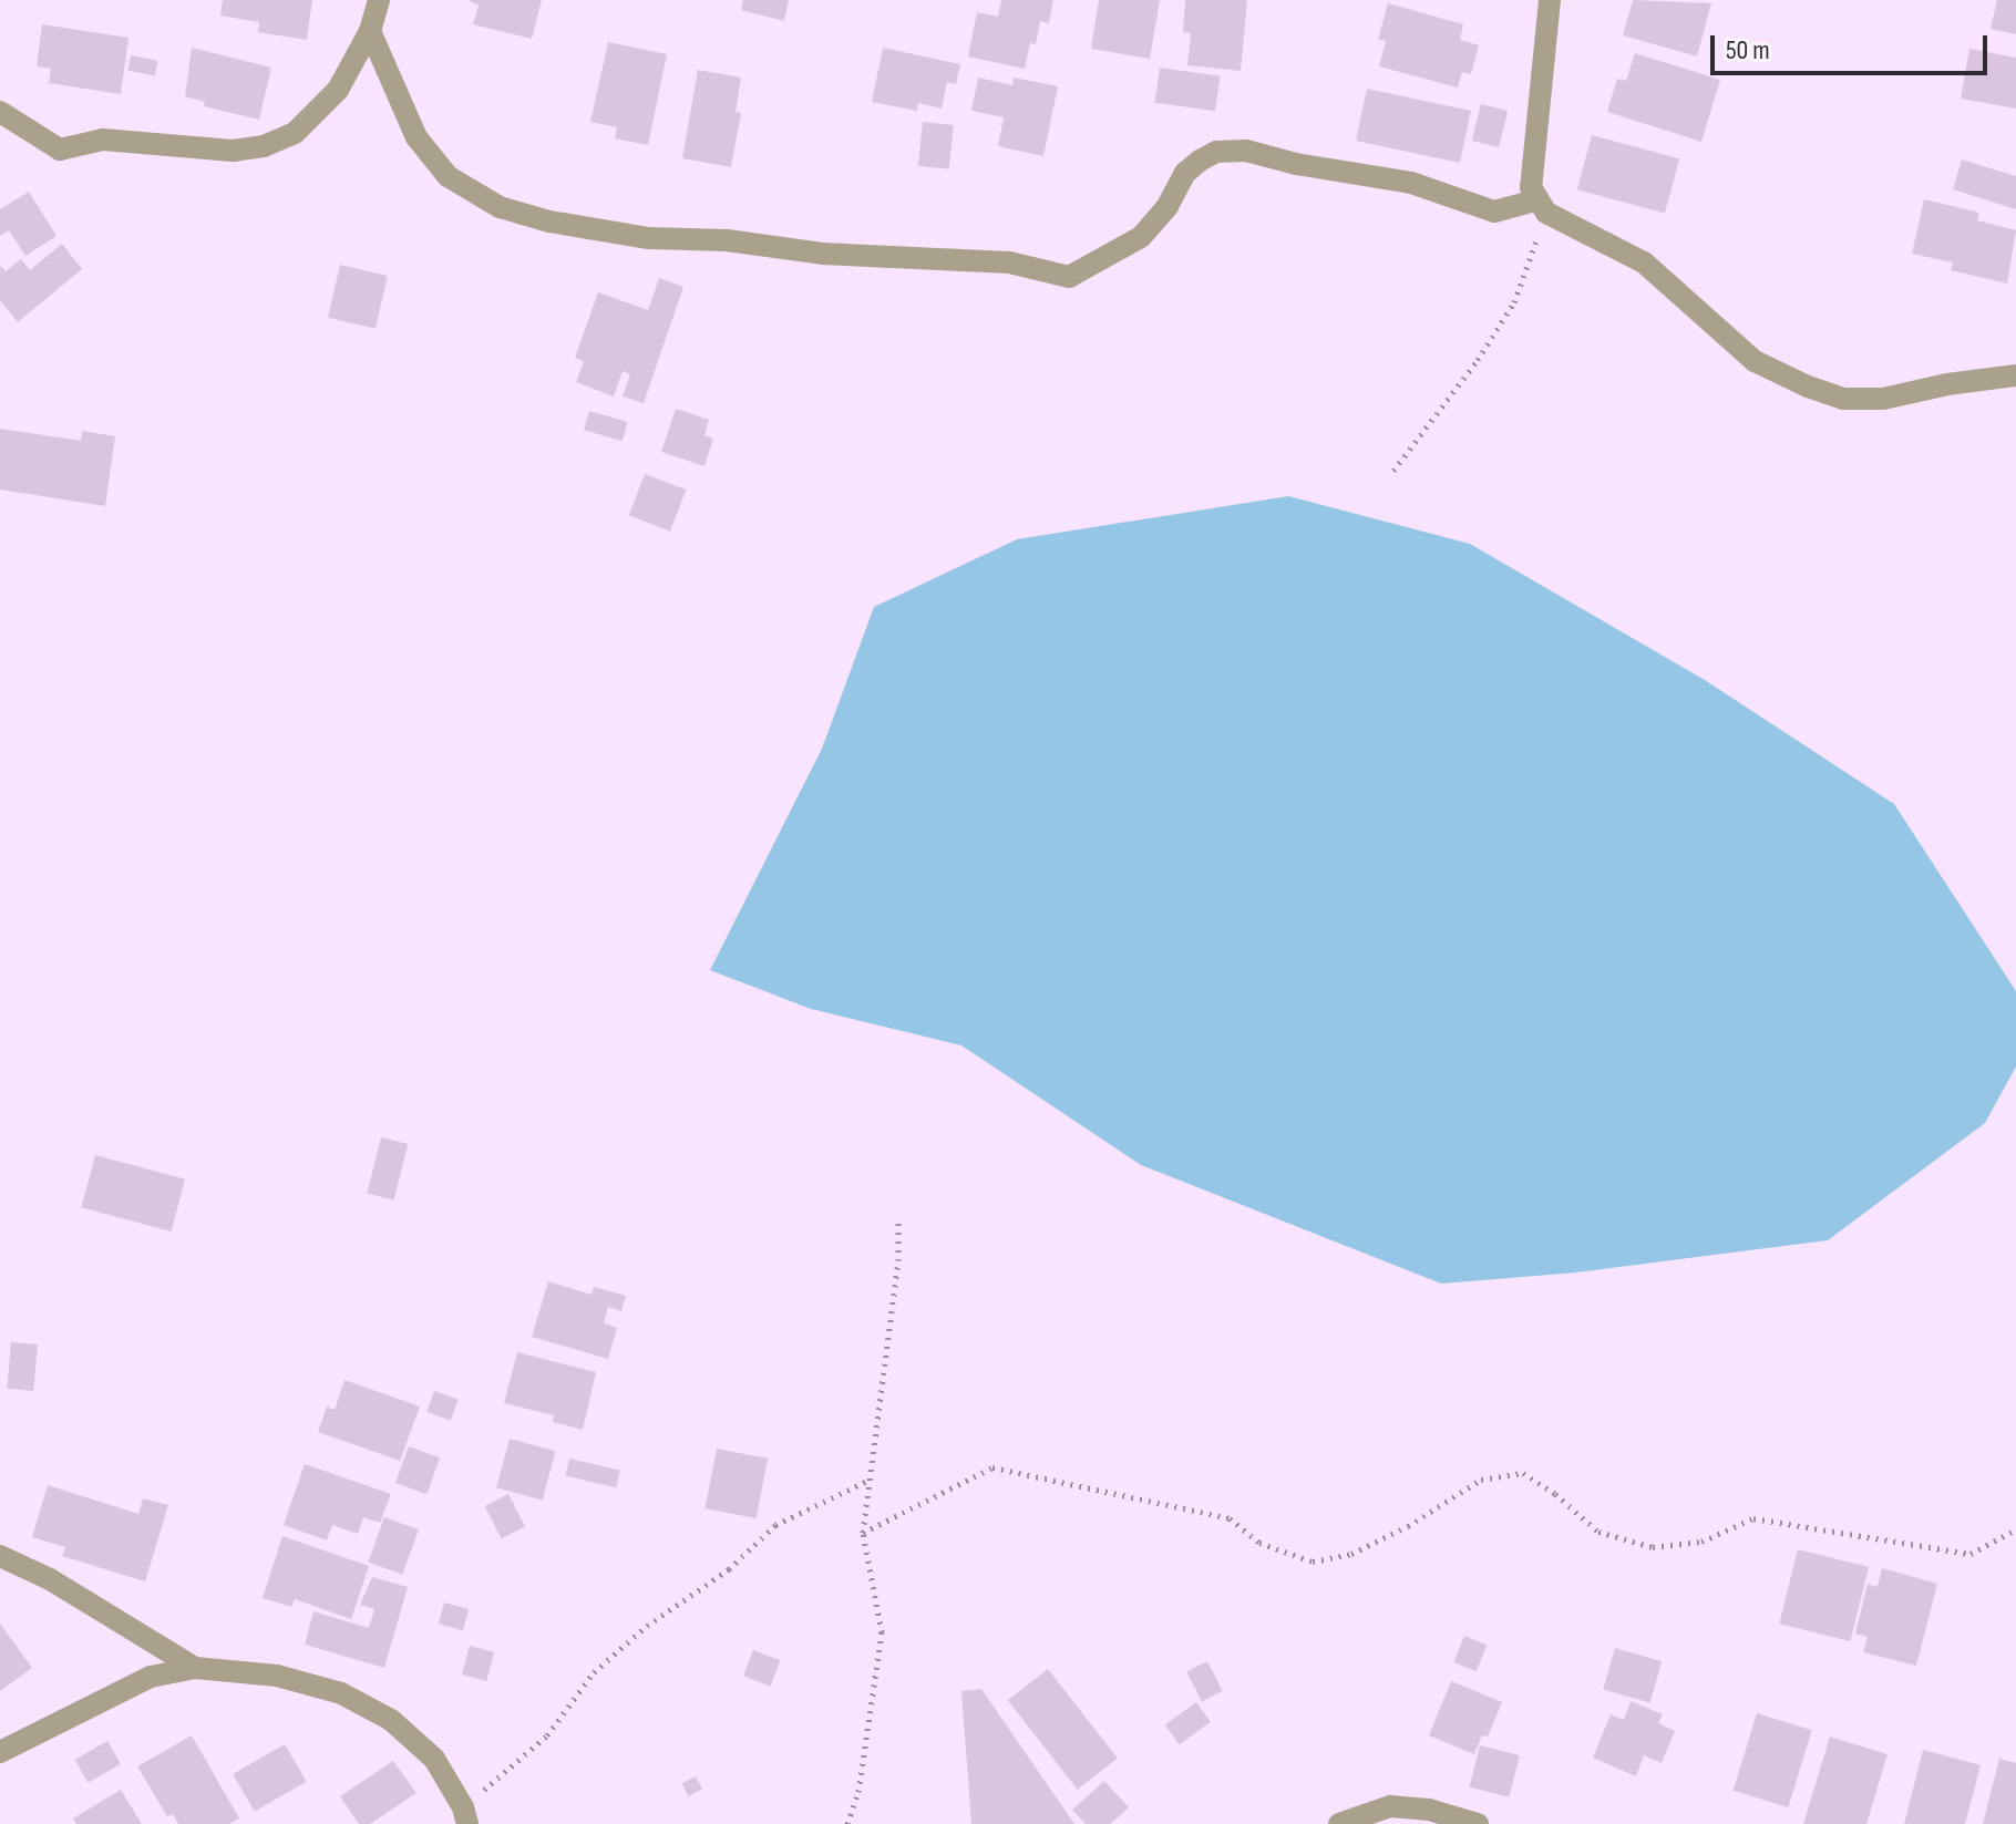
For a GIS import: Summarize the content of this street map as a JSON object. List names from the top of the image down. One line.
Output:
{"scale_bar":"50 m"}
